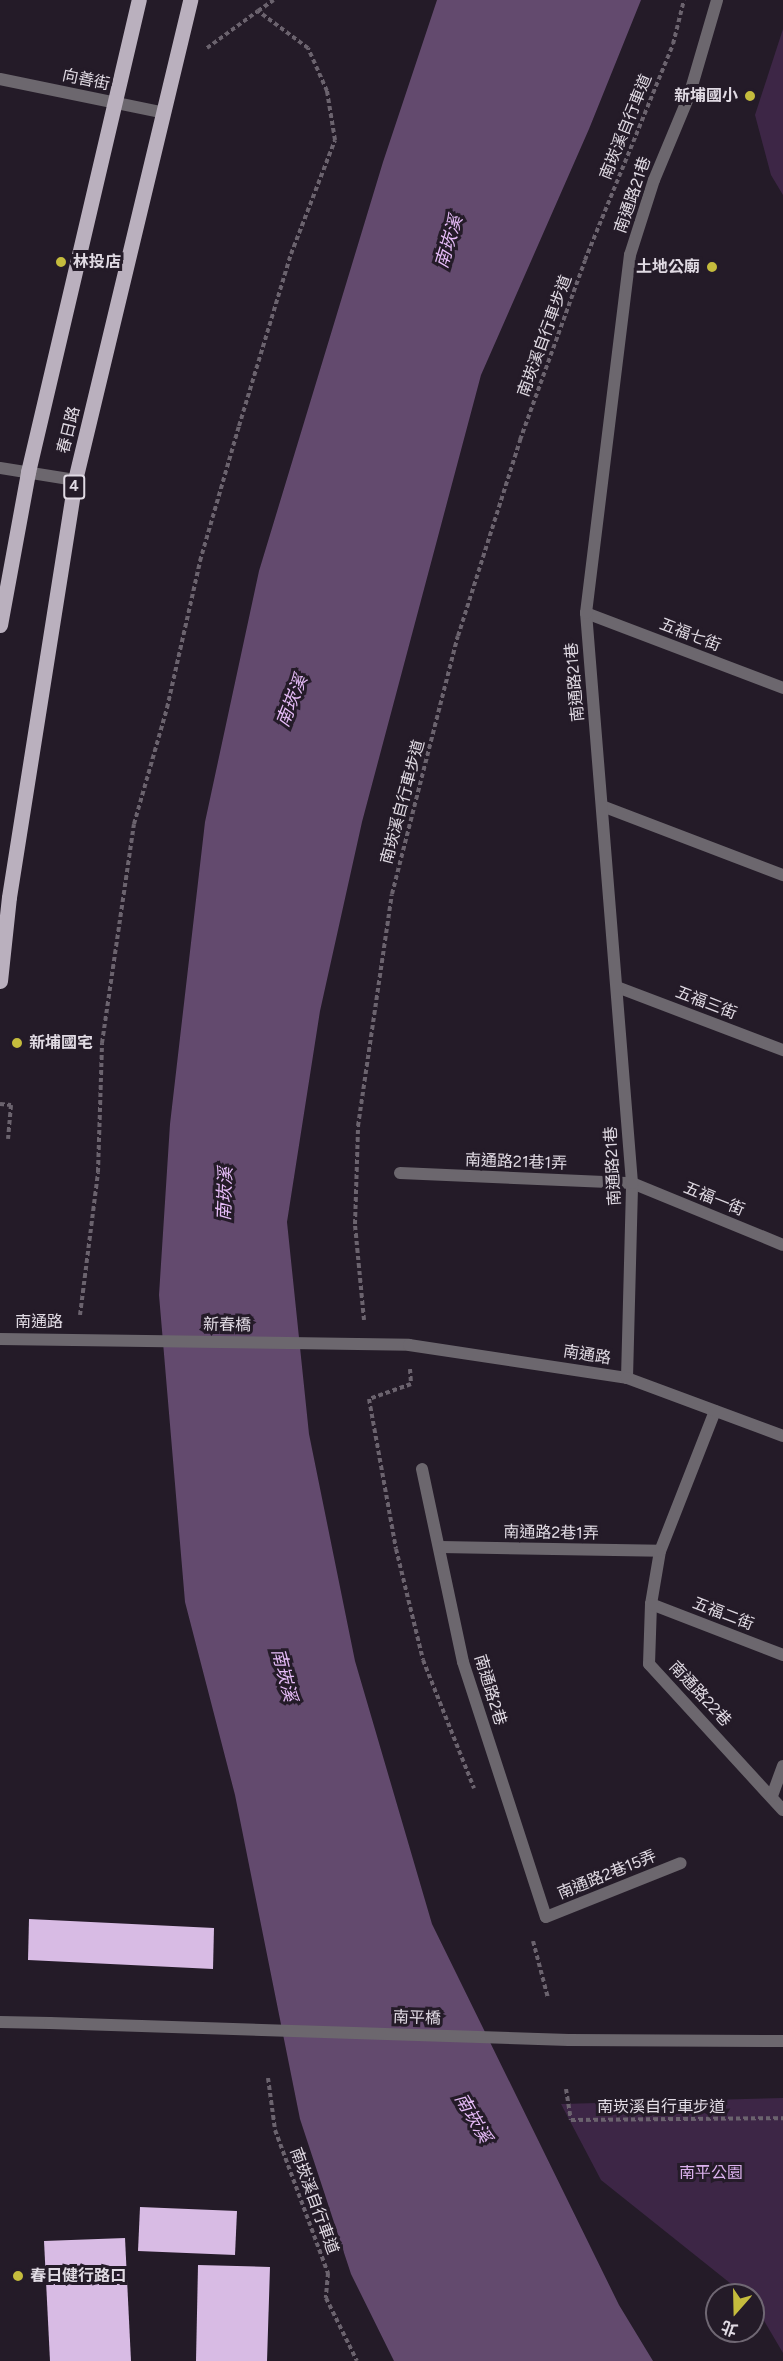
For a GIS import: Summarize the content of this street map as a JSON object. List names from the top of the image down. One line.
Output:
{"streets":{"main road":["春日路","4"],"street":["向善街","南通路21巷","五福七街","五福三街","南通路21巷1弄","五福一街","南通路","新春橋","南通路2巷1弄","五福二街","南通路2巷","南通路22巷","南通路2巷15弄","南平橋"],"path":["南崁溪自行車道","南崁溪自行車步道"]},"crossings":[["向善街","春日路"],["南崁溪自行車道","南崁溪自行車步道"],["南通路21巷","五福七街"],["南通路21巷","五福三街"],["南通路21巷","南通路21巷1弄"],["南通路21巷","五福一街"],["南通路21巷","南通路"],["南通路21巷1弄","五福一街"],["南通路","新春橋"],["南通路","南通路22巷"],["南通路2巷1弄","南通路2巷"],["南通路2巷1弄","南通路22巷"],["五福二街","南通路22巷"],["南通路2巷","南通路2巷15弄"]],"water":["南崁溪"],"parks":["南平公園"],"places":["新埔國小","林投店","土地公廟","新埔國宅","春日健行路口"],"north":"bottom"}
